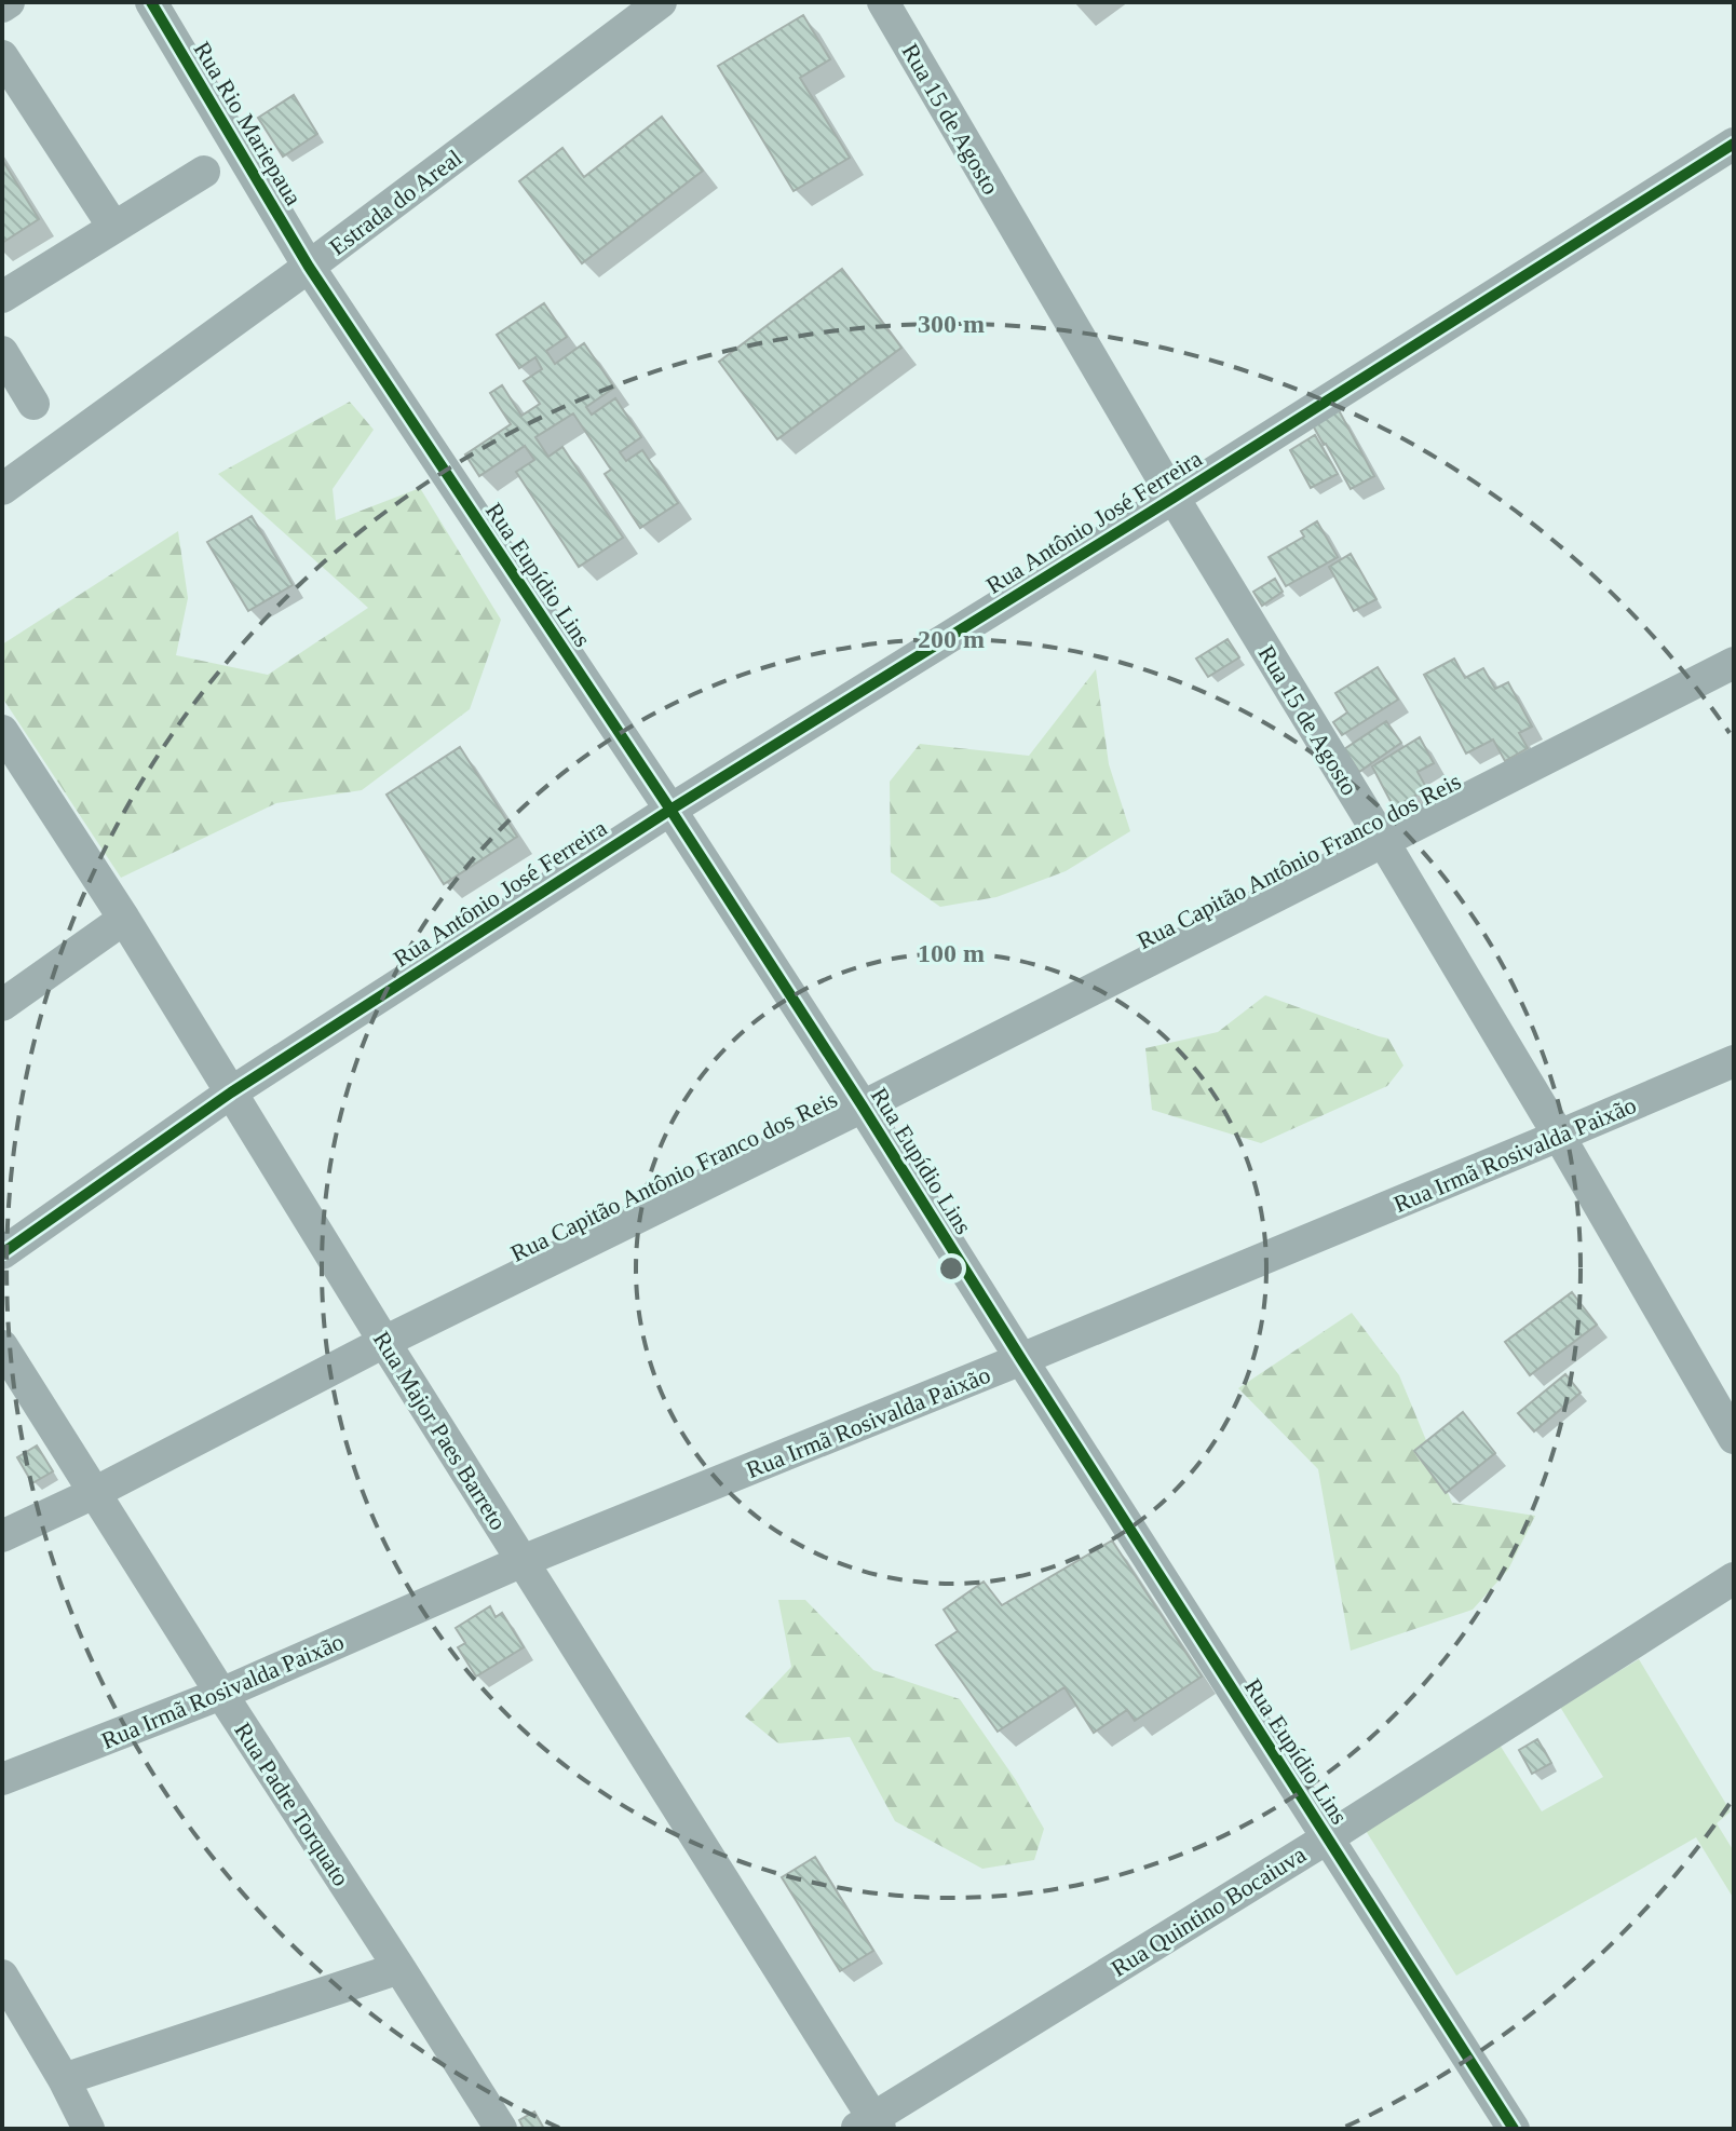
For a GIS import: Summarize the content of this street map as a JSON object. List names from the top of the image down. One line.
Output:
{"streets":{"street":["Rua 15 de Agosto","Rua Rio Mariepaua","Estrada do Areal","Rua Antônio José Ferreira","Rua Eupídio Lins","Rua Capitão Antônio Franco dos Reis","Rua Irmã Rosivalda Paixão","Rua Major Paes Barreto","Rua Padre Torquato","Rua Quintino Bocaiuva"]},"crossings":[["Rua 15 de Agosto","Rua Antônio José Ferreira"],["Rua 15 de Agosto","Rua Capitão Antônio Franco dos Reis"],["Rua 15 de Agosto","Rua Irmã Rosivalda Paixão"],["Rua Rio Mariepaua","Estrada do Areal"],["Rua Rio Mariepaua","Rua Eupídio Lins"],["Estrada do Areal","Rua Eupídio Lins"],["Rua Antônio José Ferreira","Rua Eupídio Lins"],["Rua Antônio José Ferreira","Rua Major Paes Barreto"],["Rua Eupídio Lins","Rua Capitão Antônio Franco dos Reis"],["Rua Eupídio Lins","Rua Irmã Rosivalda Paixão"],["Rua Eupídio Lins","Rua Quintino Bocaiuva"],["Rua Capitão Antônio Franco dos Reis","Rua Major Paes Barreto"],["Rua Capitão Antônio Franco dos Reis","Rua Padre Torquato"],["Rua Irmã Rosivalda Paixão","Rua Major Paes Barreto"],["Rua Irmã Rosivalda Paixão","Rua Padre Torquato"],["Rua Major Paes Barreto","Rua Quintino Bocaiuva"]],"rings":["300 m","200 m","100 m"]}
